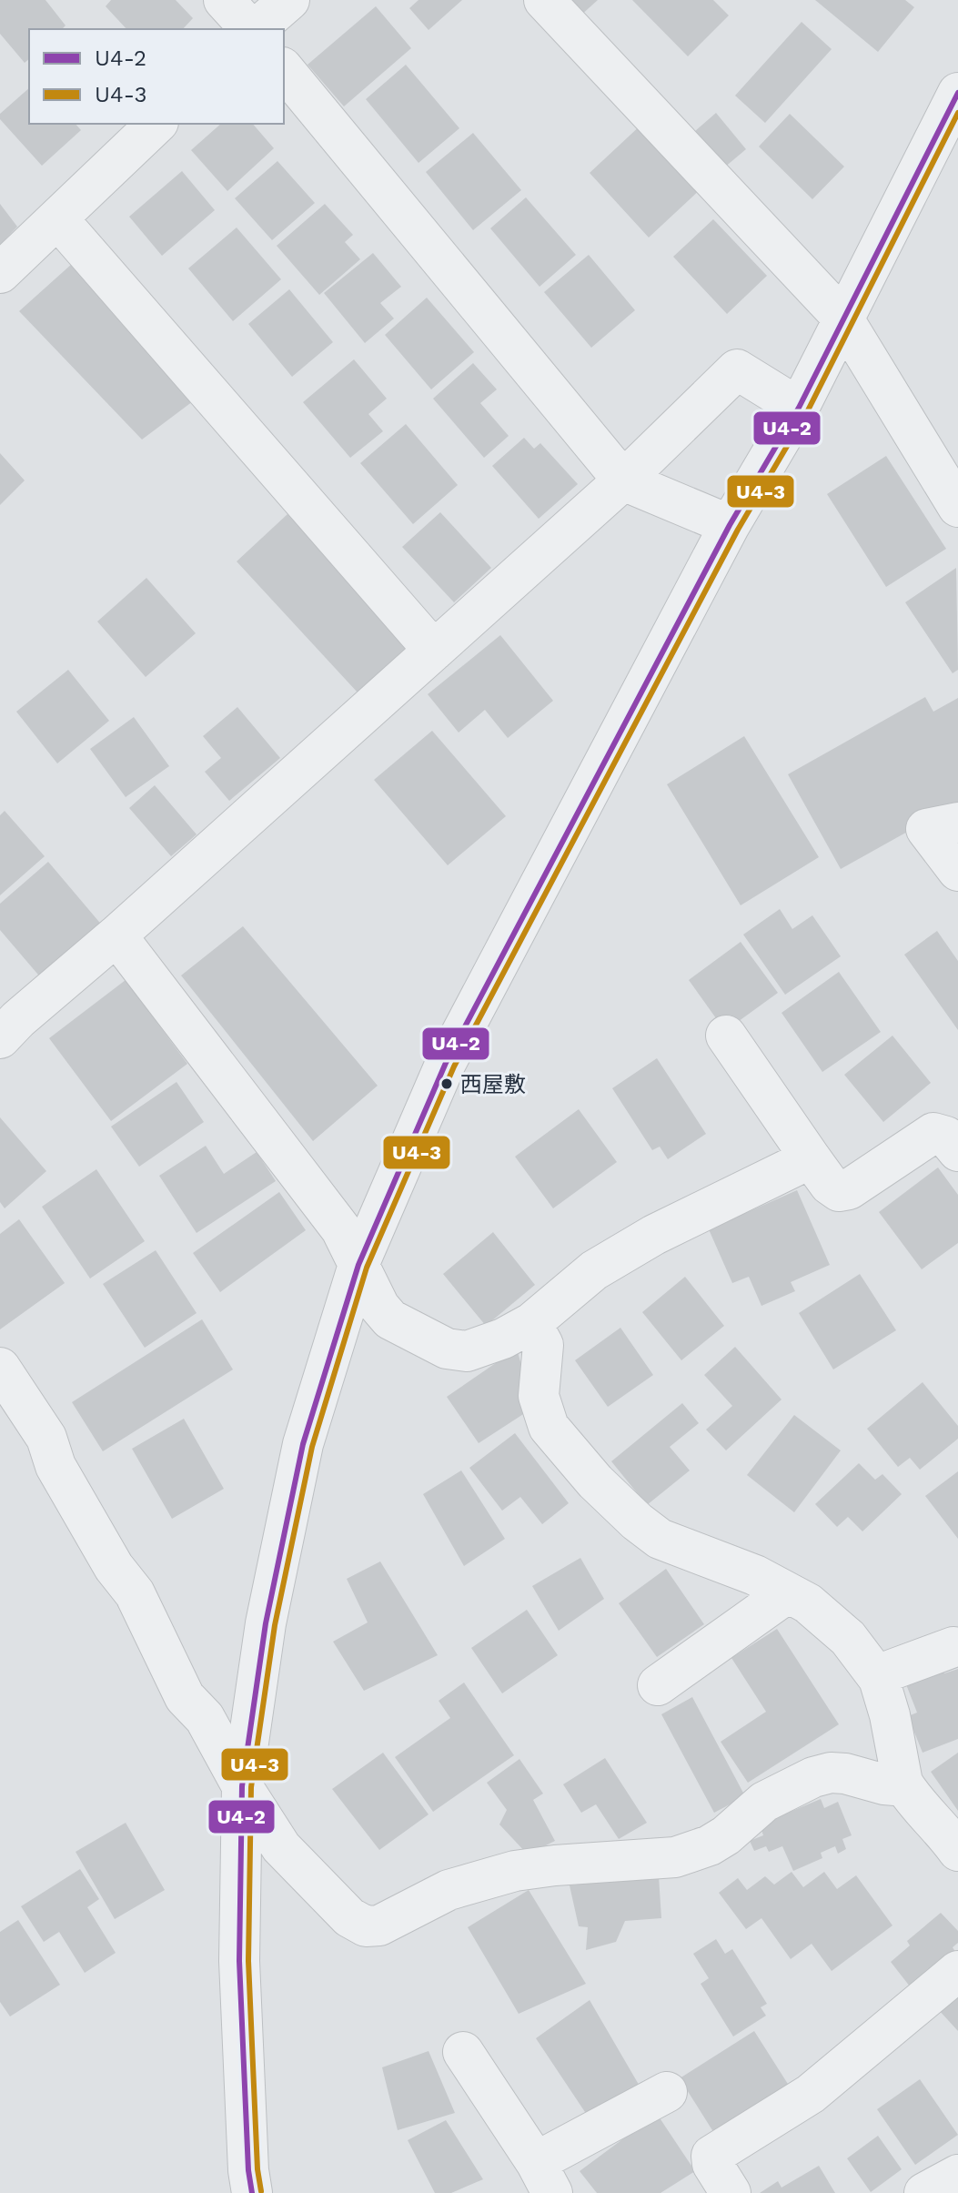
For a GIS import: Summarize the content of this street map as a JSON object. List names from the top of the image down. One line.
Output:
{"places":["西屋敷"],"lines":["transit line U4-2","transit line U4-3"],"legend":["U4-2","U4-3"]}
